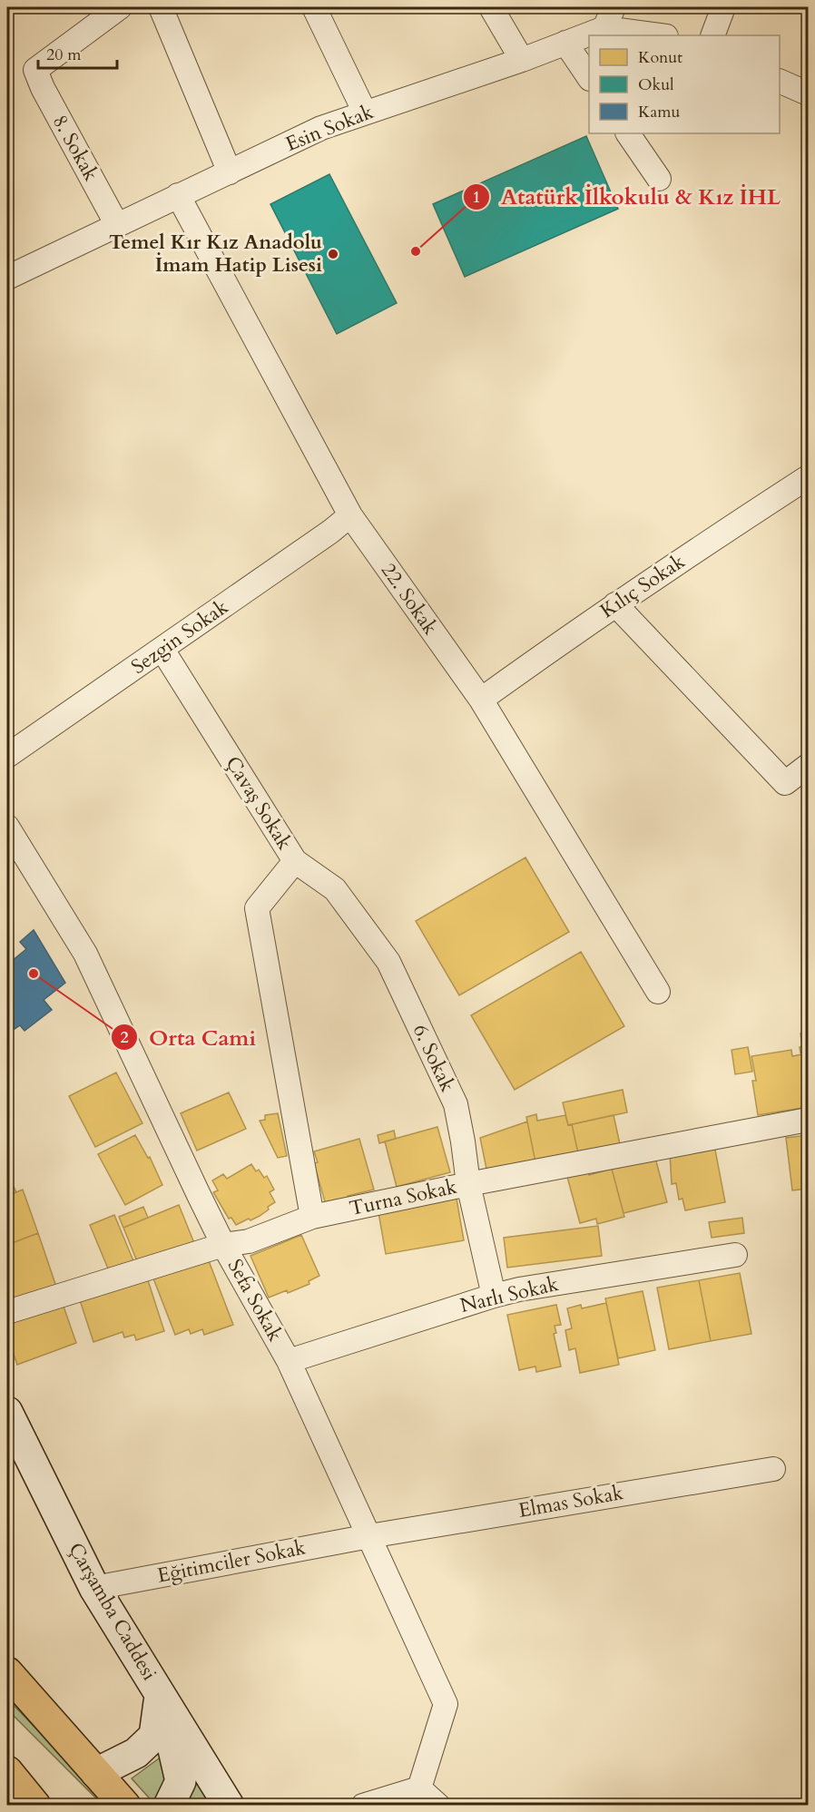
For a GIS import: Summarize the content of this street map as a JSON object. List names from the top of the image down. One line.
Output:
{"streets":{"main road":["Çarşamba Caddesi"],"street":["Esin Sokak","8. Sokak","Kılıç Sokak","22. Sokak","Sezgin Sokak","Çavaş Sokak","6. Sokak","Turna Sokak","Narlı Sokak","Sefa Sokak","Elmas Sokak","Eğitimciler Sokak"]},"crossings":[["Esin Sokak","8. Sokak"],["Esin Sokak","22. Sokak"],["Kılıç Sokak","22. Sokak"],["22. Sokak","Sezgin Sokak"],["Sezgin Sokak","Çavaş Sokak"],["Çavaş Sokak","6. Sokak"],["Çavaş Sokak","Turna Sokak"],["6. Sokak","Turna Sokak"],["6. Sokak","Narlı Sokak"],["Turna Sokak","Sefa Sokak"],["Narlı Sokak","Sefa Sokak"],["Sefa Sokak","Elmas Sokak"],["Sefa Sokak","Eğitimciler Sokak"],["Elmas Sokak","Eğitimciler Sokak"],["Eğitimciler Sokak","Çarşamba Caddesi"]],"places":["Atatürk İlkokulu & Kız İHL","Temel Kır Kız Anadolu İmam Hatip Lisesi","Orta Cami"],"legend":["Konut","Okul","Kamu"],"scale_bar":"20 m"}
